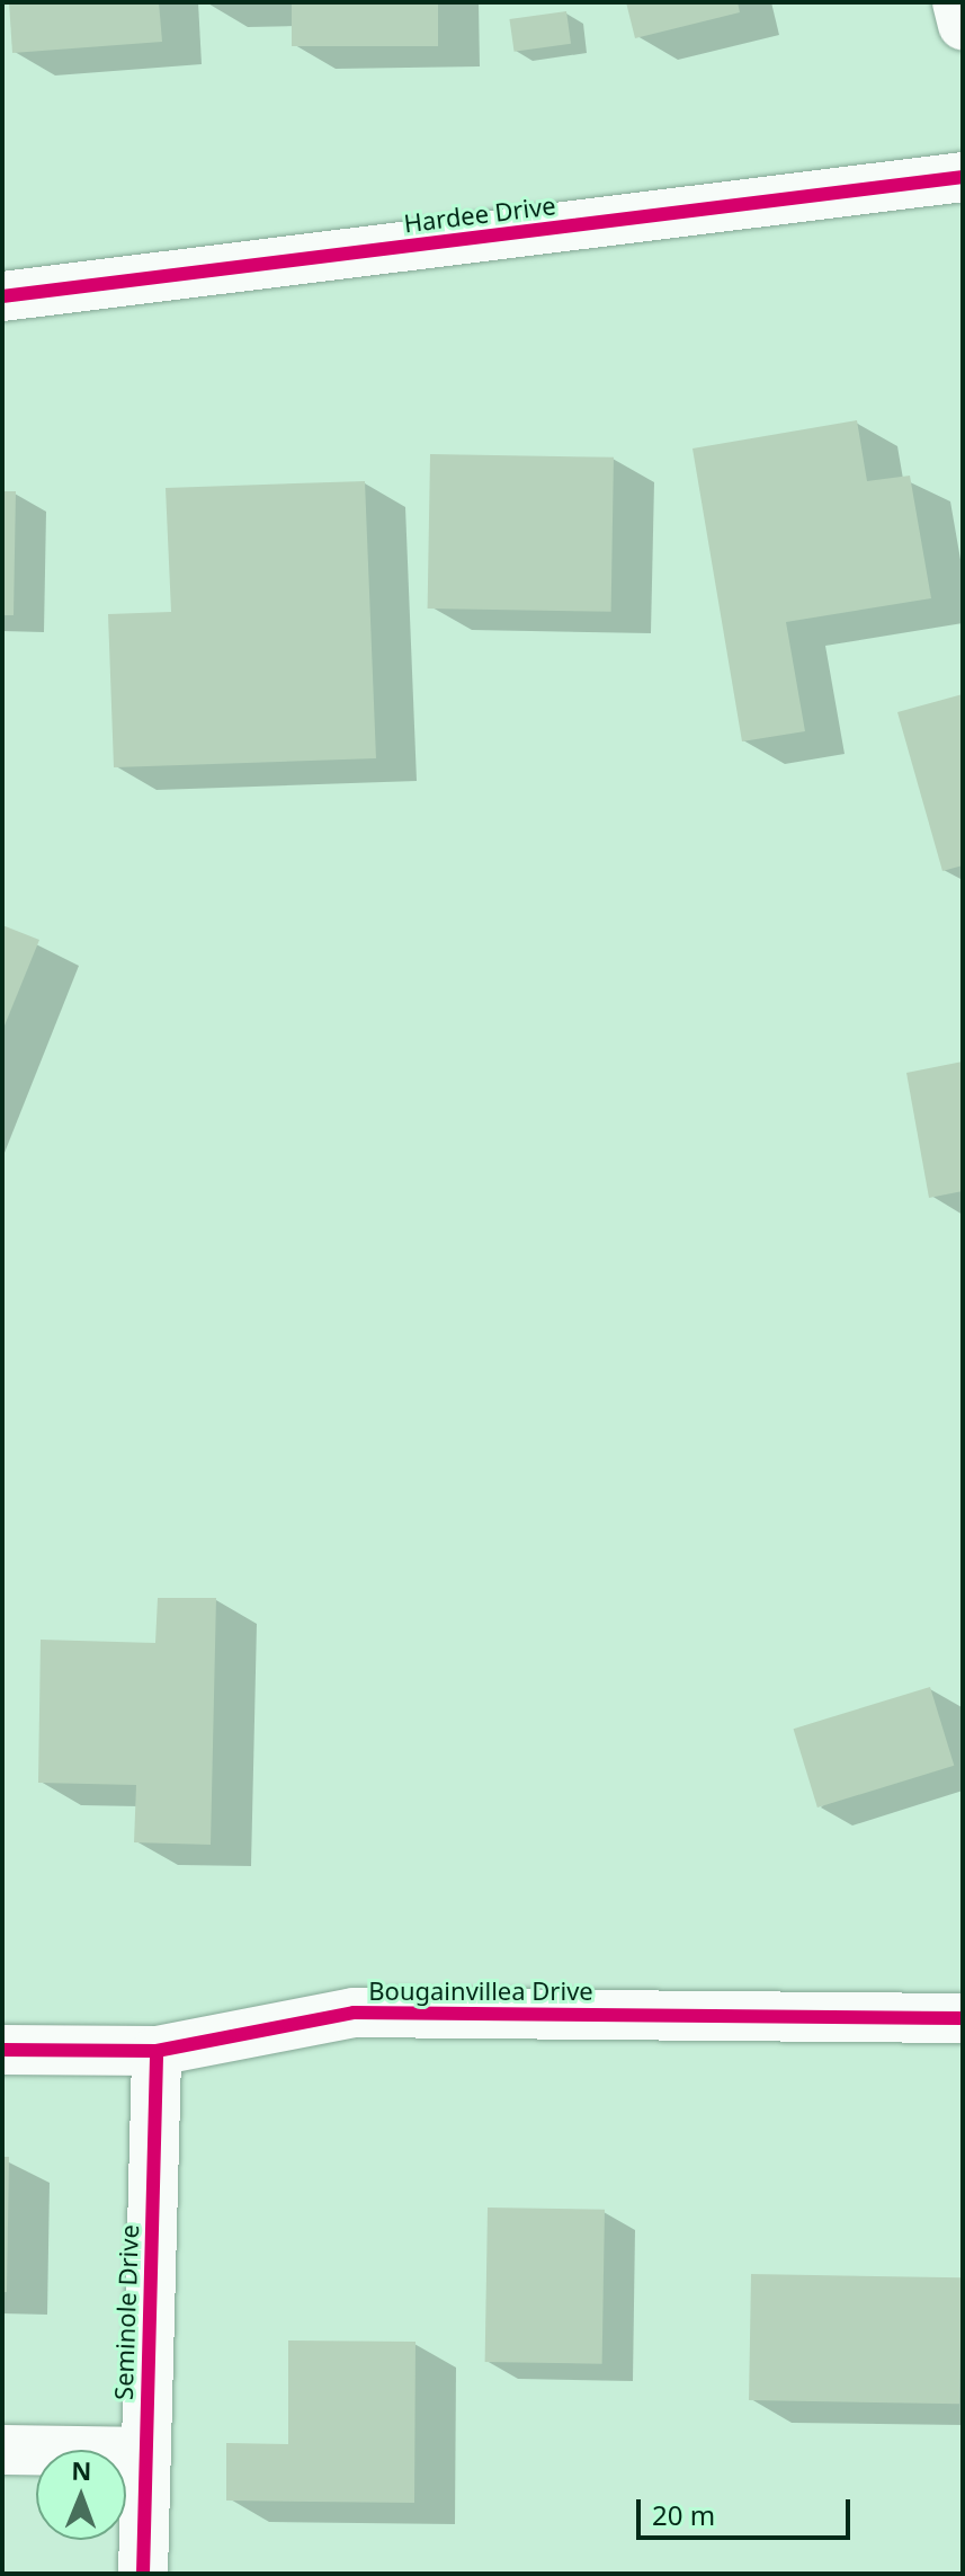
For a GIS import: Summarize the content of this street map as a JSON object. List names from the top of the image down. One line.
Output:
{"streets":{"street":["Hardee Drive","Bougainvillea Drive","Seminole Drive"]},"crossings":[["Bougainvillea Drive","Seminole Drive"]],"scale_bar":"20 m","north":"top"}
